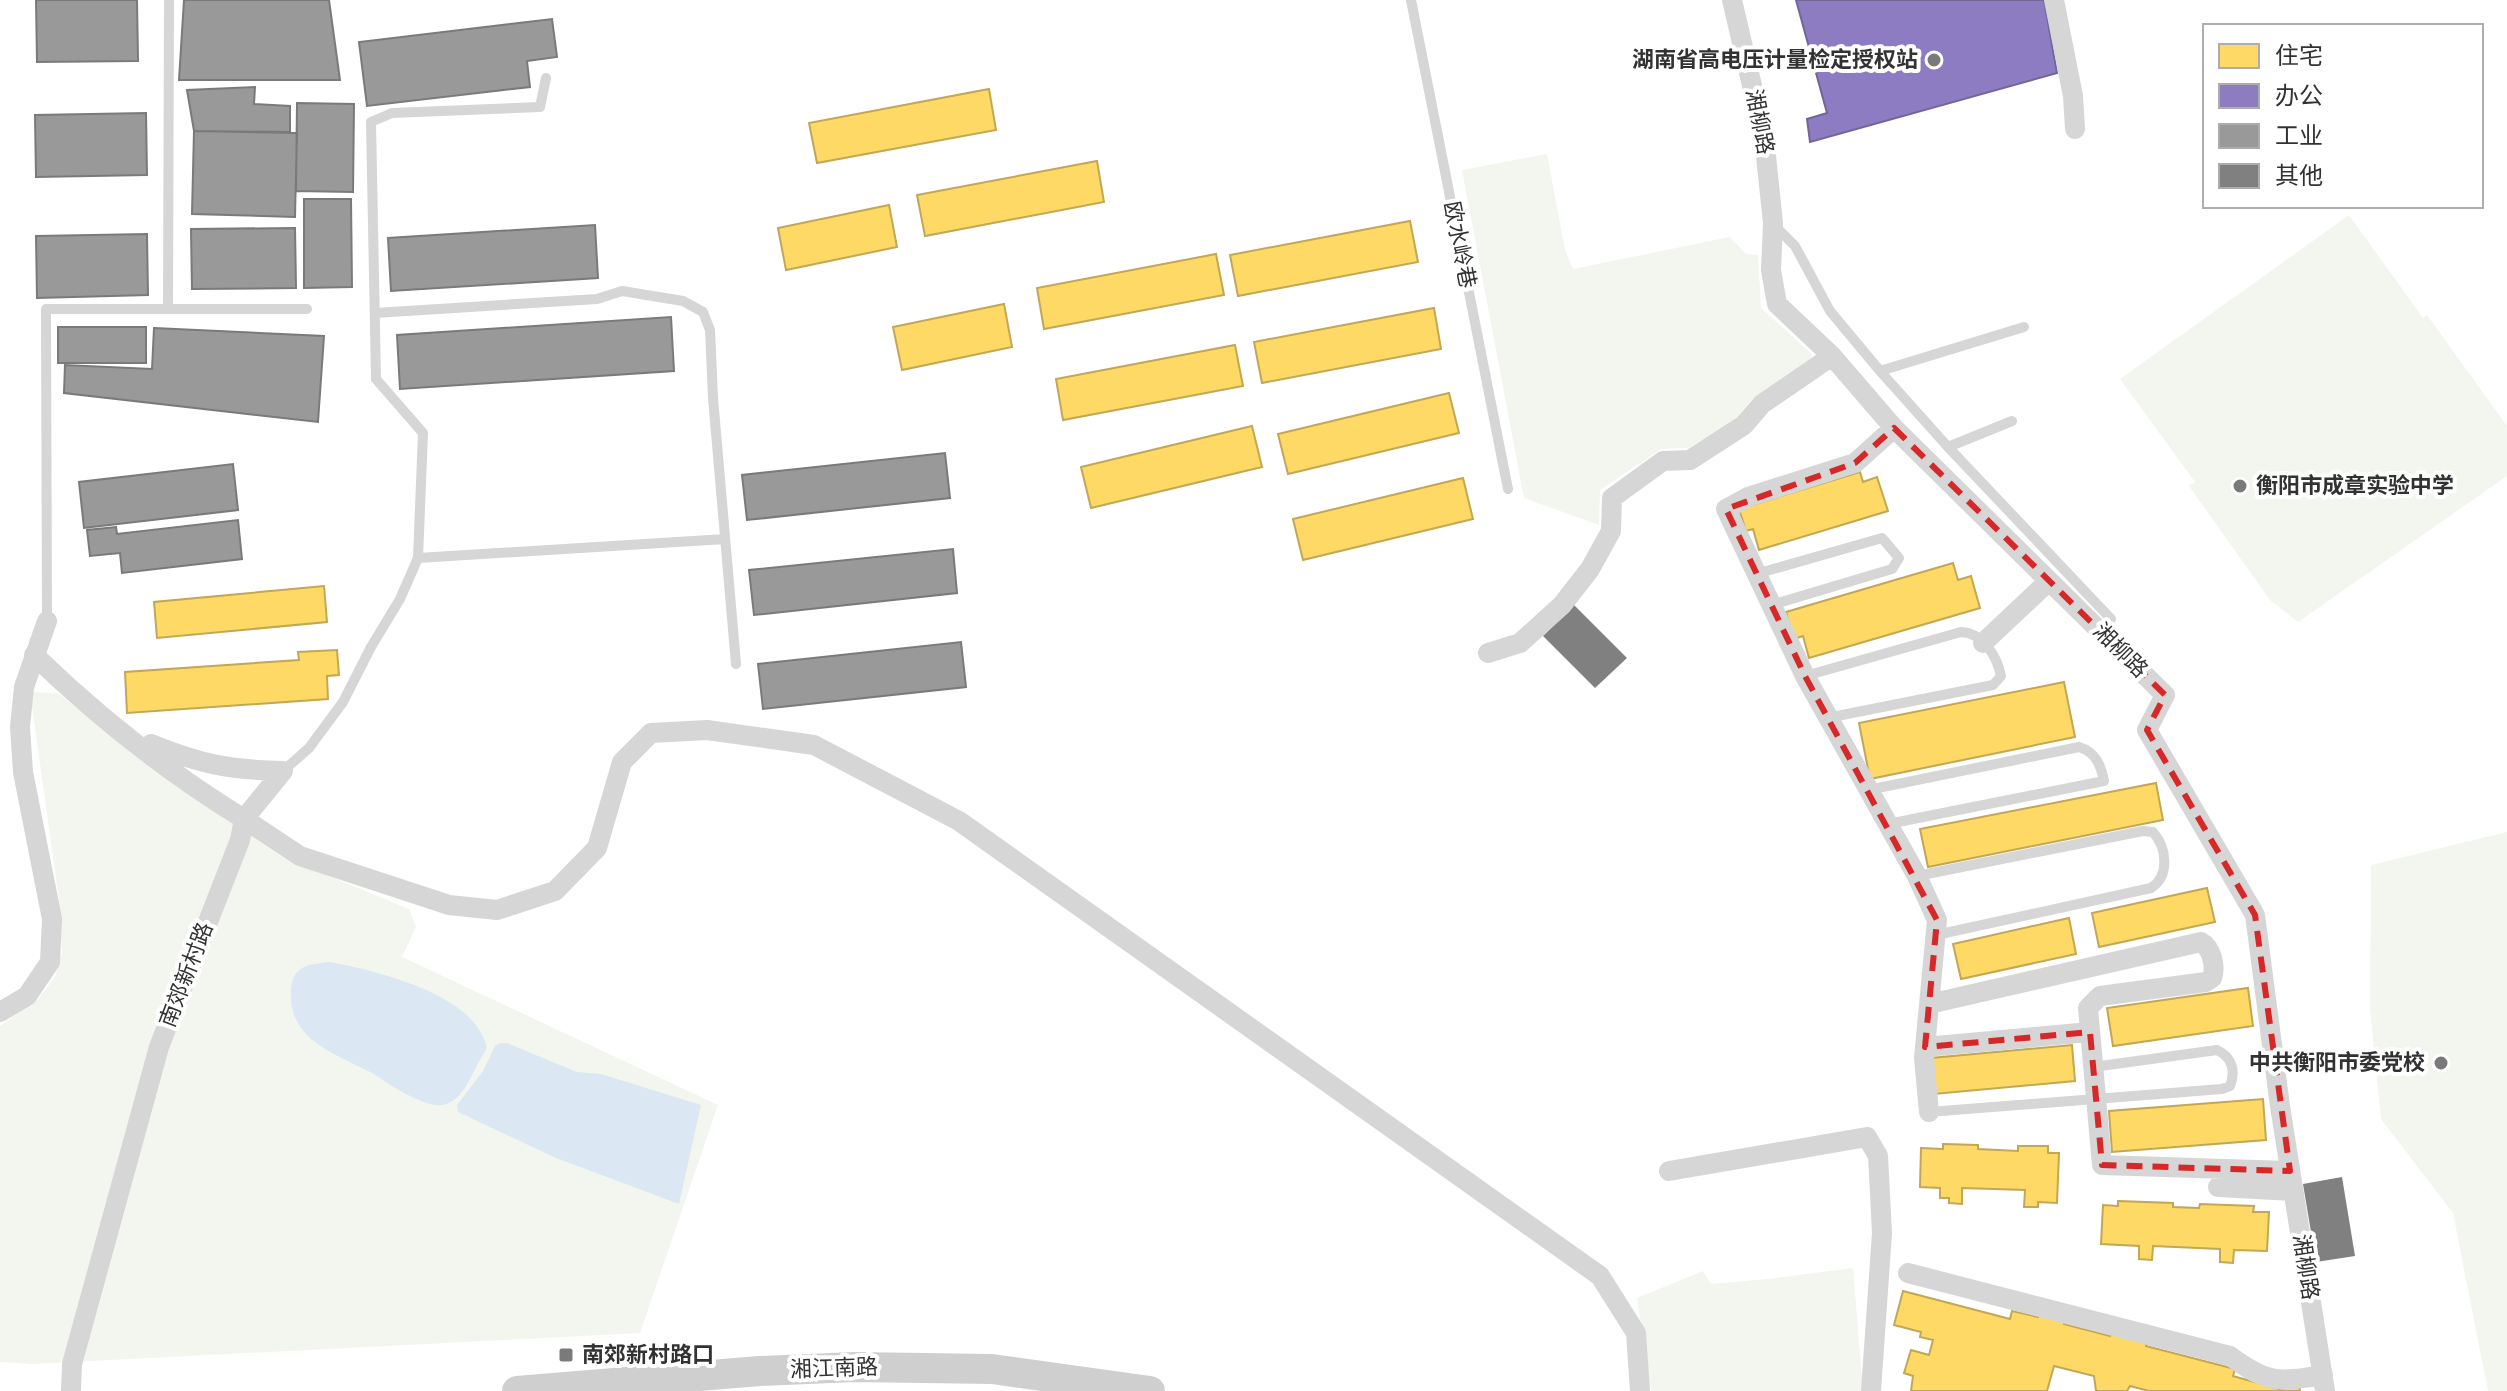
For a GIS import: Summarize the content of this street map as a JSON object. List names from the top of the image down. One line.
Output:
{"streets":{"main road":["湘江南路"],"street":["湘柳路","南郊新村路"],"lane":["欧水岭巷"]},"places":{"other":["湖南省高电压计量检定授权站","衡阳市成章实验中学","中共衡阳市委党校"],"transit":["南郊新村路口"]},"legend":["住宅","办公","工业","其他"]}
